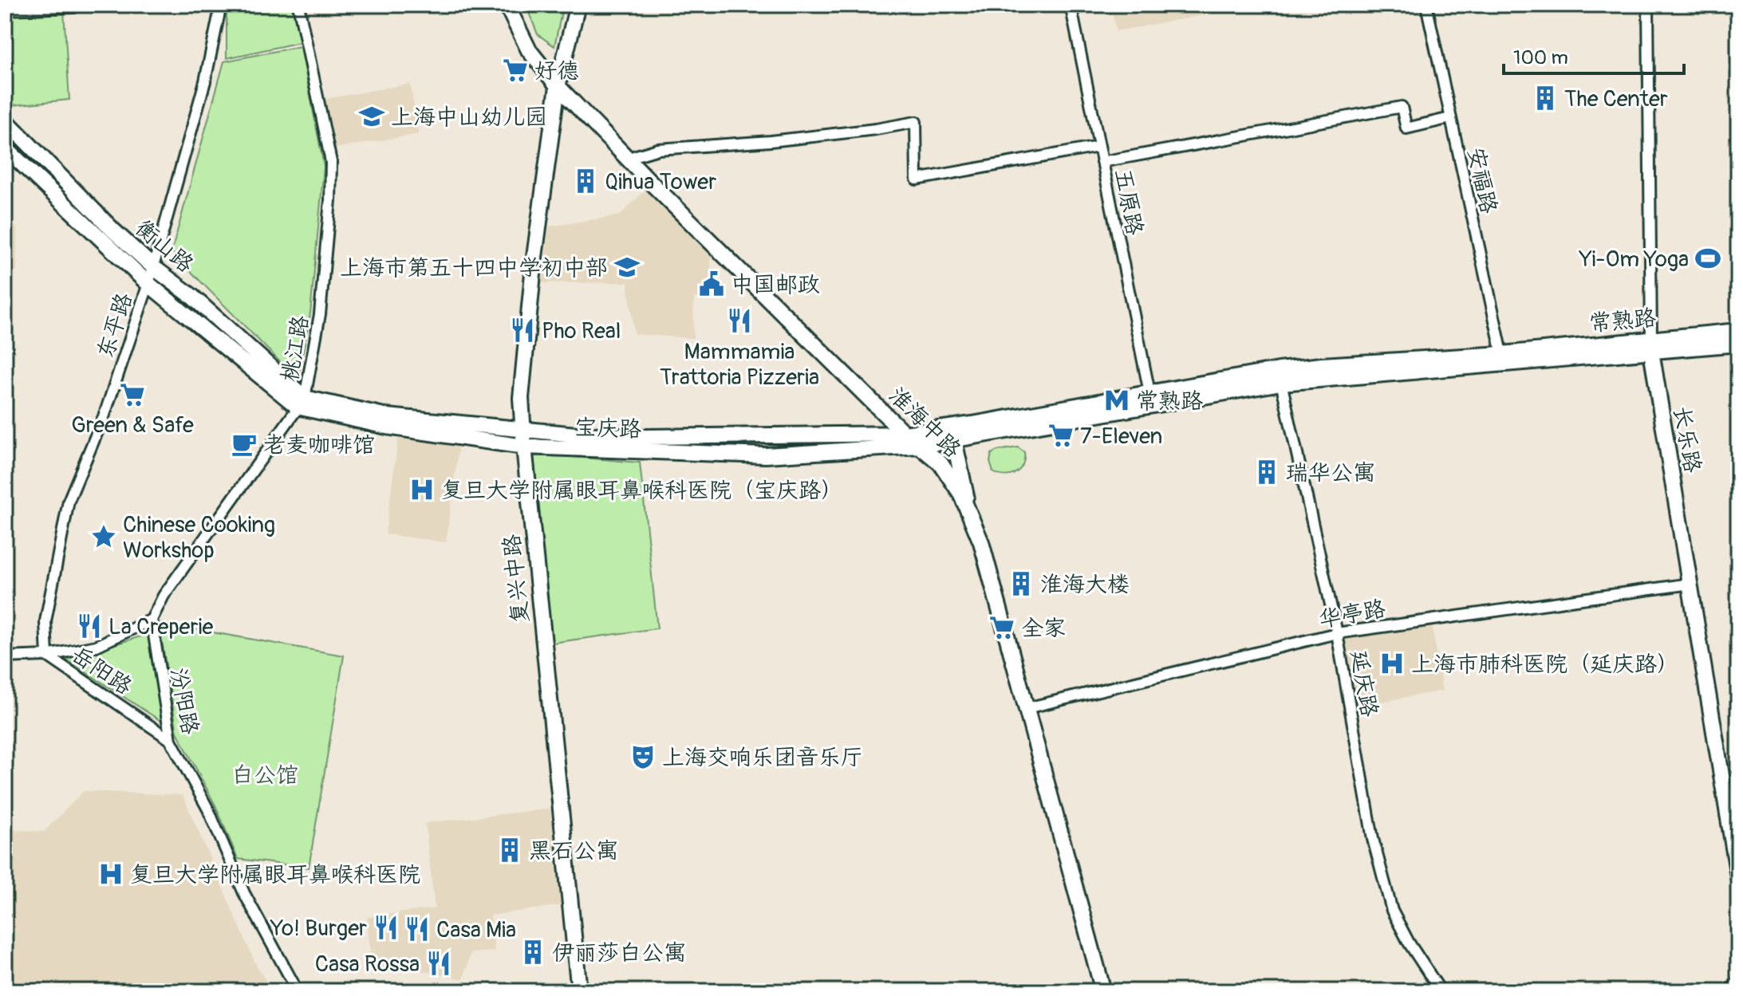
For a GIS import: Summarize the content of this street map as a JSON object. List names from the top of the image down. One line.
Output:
{"streets":{"main road":["衡山路","常熟路","淮海中路","宝庆路","长乐路","复兴中路"],"street":["安福路","五原路","东平路","桃江路","华亭路","岳阳路","延庆路","汾阳路"]},"crossings":[["安福路","常熟路"],["五原路","常熟路"],["衡山路","东平路"],["衡山路","桃江路"],["衡山路","宝庆路"],["常熟路","淮海中路"],["常熟路","宝庆路"],["常熟路","长乐路"],["常熟路","延庆路"],["东平路","岳阳路"],["桃江路","宝庆路"],["桃江路","汾阳路"],["淮海中路","宝庆路"],["淮海中路","复兴中路"],["淮海中路","华亭路"],["宝庆路","复兴中路"],["长乐路","华亭路"],["华亭路","延庆路"],["岳阳路","汾阳路"]],"parks":["白公馆"],"places":{"supermarket":["好德","Green & Safe","7-Eleven","全家"],"building":["The Center","Qihua Tower","瑞华公寓","淮海大楼","黑石公寓","伊丽莎白公寓"],"school or university":["上海中山幼儿园","上海市第五十四中学初中部"],"sports":["Yi-Om Yoga"],"public building":["中国邮政"],"restaurant":["Mammamia Trattoria Pizzeria","Pho Real","La Creperie","Yo! Burger","Casa Mia","Casa Rossa"],"metro station":["常熟路"],"cafe":["老麦咖啡馆"],"hospital":["复旦大学附属眼耳鼻喉科医院（宝庆路）","上海市肺科医院（延庆路）","复旦大学附属眼耳鼻喉科医院"],"place":["Chinese Cooking Workshop"],"theatre":["上海交响乐团音乐厅"]},"scale_bar":"100 m"}
